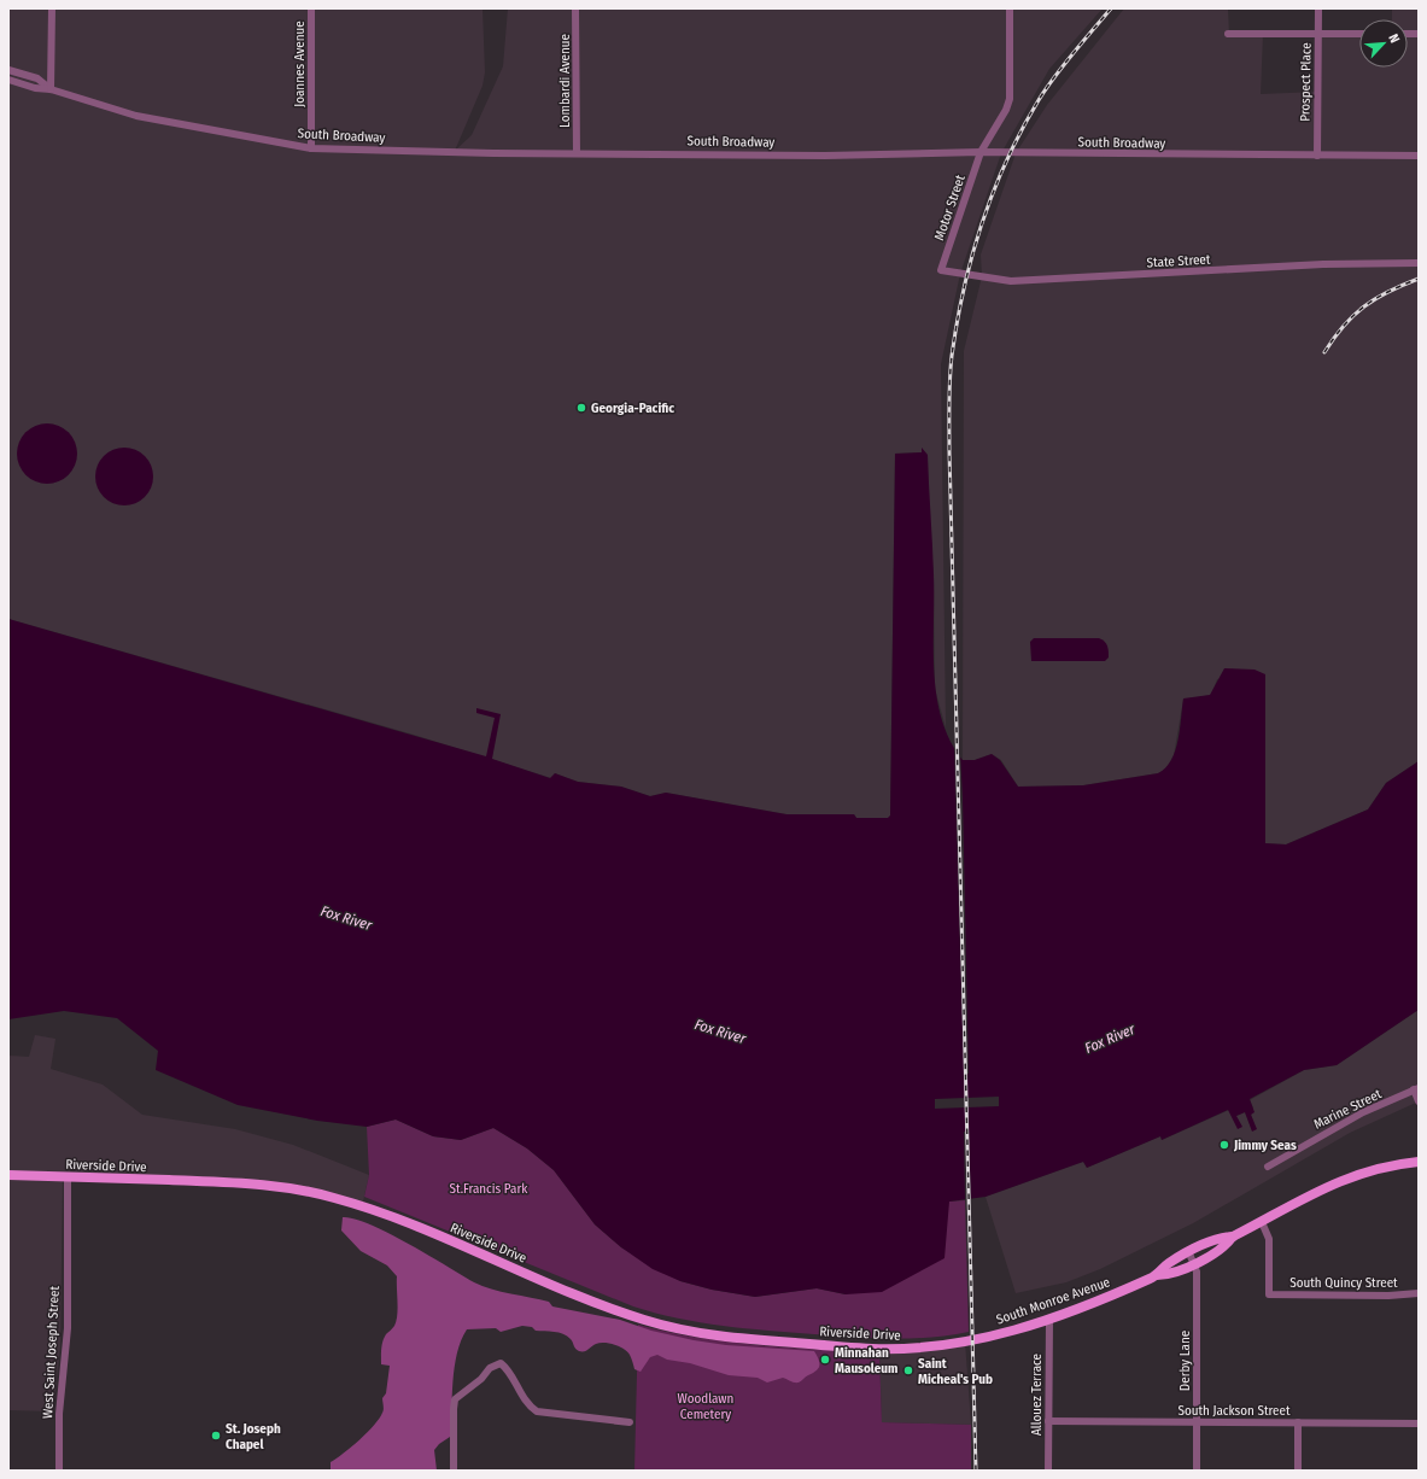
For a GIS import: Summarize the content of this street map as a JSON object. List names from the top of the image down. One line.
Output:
{"streets":{"main road":["Riverside Drive","South Monroe Avenue"],"street":["Joannes Avenue","Lombardi Avenue","Prospect Place","South Broadway","Motor Street","State Street","Marine Street","South Quincy Street","West Saint Joseph Street","Derby Lane","Allouez Terrace","South Jackson Street"]},"crossings":[["Joannes Avenue","South Broadway"],["Lombardi Avenue","South Broadway"],["Prospect Place","South Broadway"],["South Broadway","Motor Street"],["Motor Street","State Street"],["Riverside Drive","South Monroe Avenue"],["Riverside Drive","West Saint Joseph Street"],["South Quincy Street","South Monroe Avenue"],["South Monroe Avenue","Derby Lane"],["South Monroe Avenue","Allouez Terrace"],["Derby Lane","South Jackson Street"],["Allouez Terrace","South Jackson Street"]],"water":["Fox River"],"parks":["St.Francis Park","Woodlawn Cemetery"],"places":["Georgia-Pacific","Jimmy Seas","Minnahan Mausoleum","Saint Micheal's Pub","St. Joseph Chapel"],"north":"top right"}
